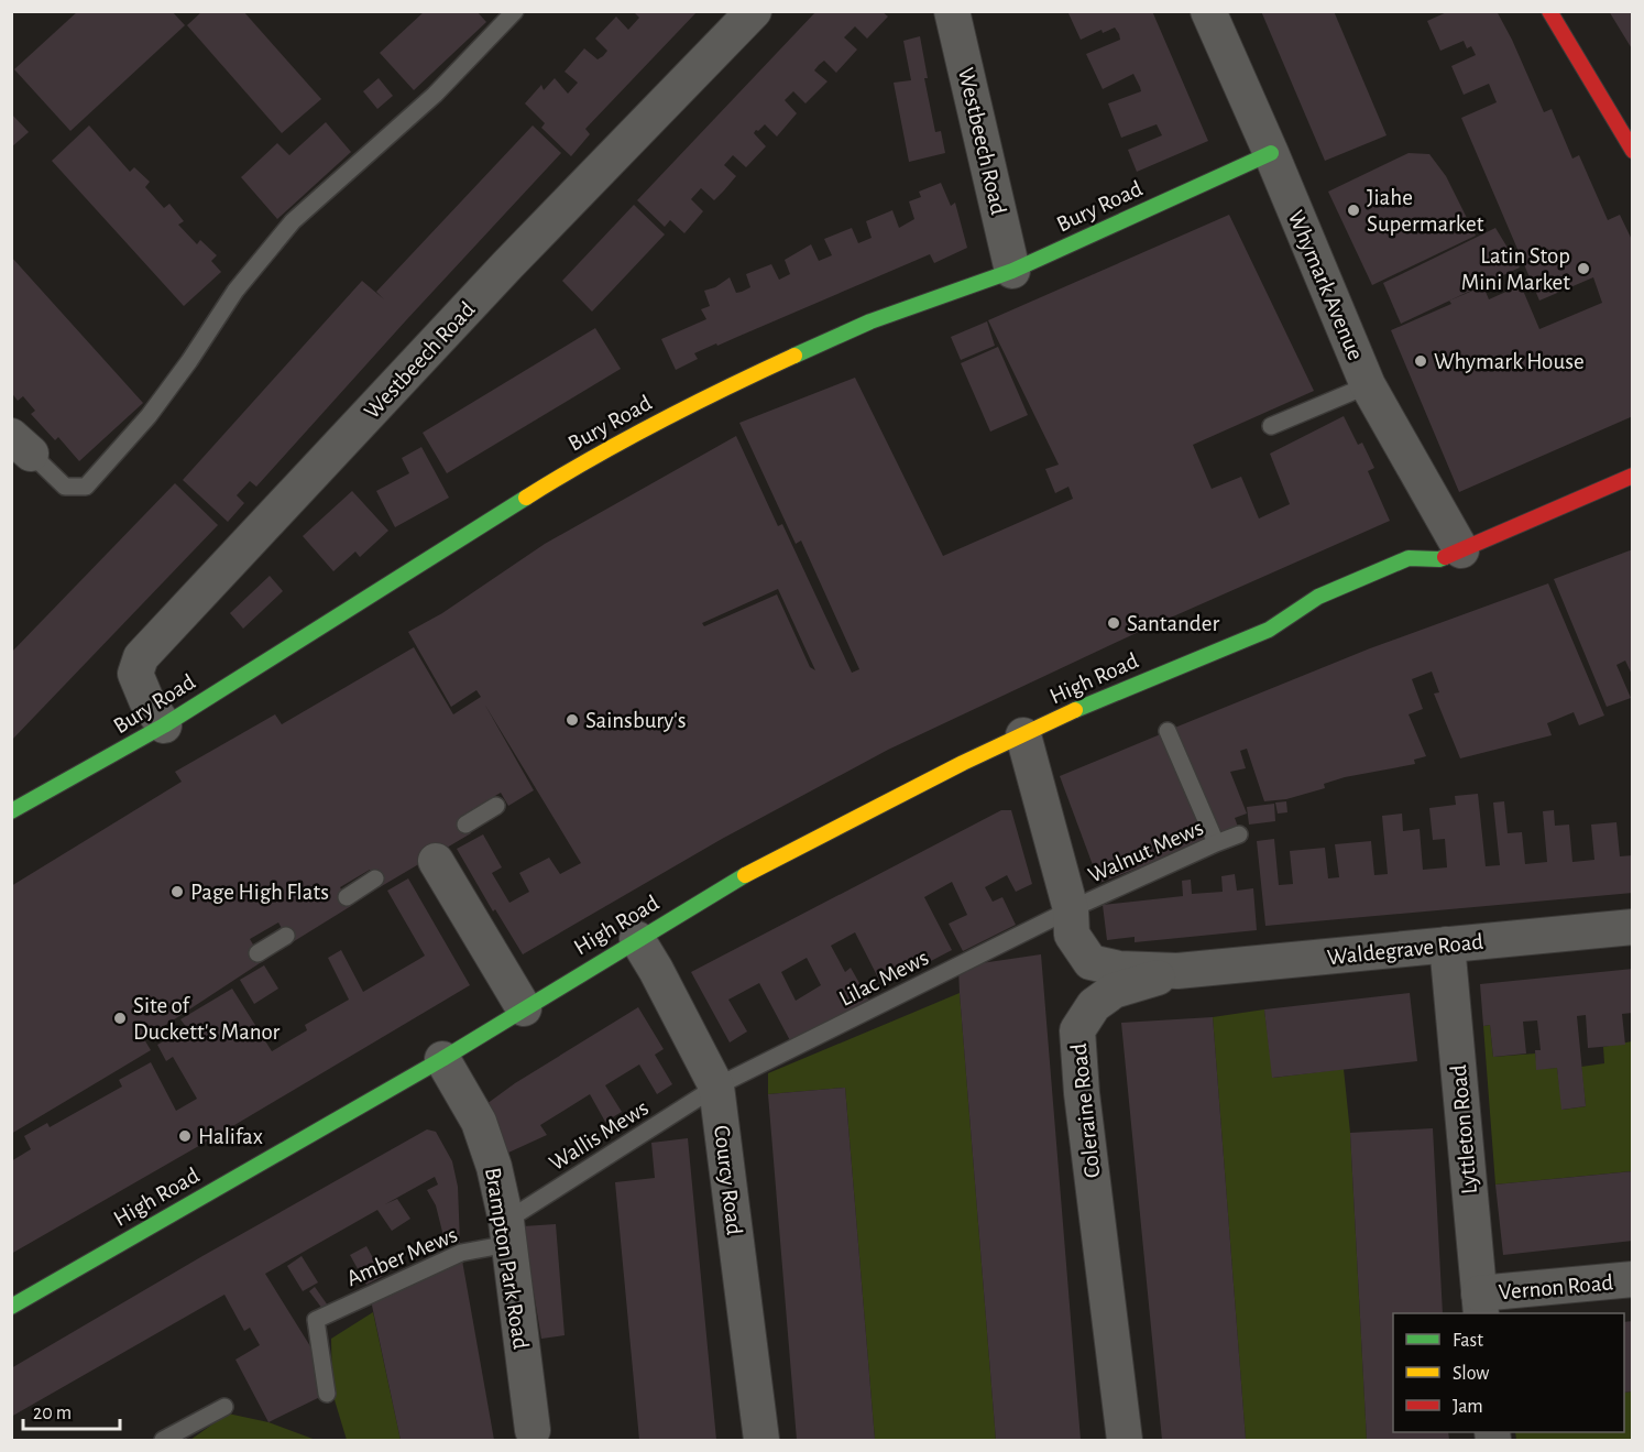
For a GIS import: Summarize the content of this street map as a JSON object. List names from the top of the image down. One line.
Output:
{"streets":{"main road":["Bury Road","High Road"],"street":["Westbeech Road","Whymark Avenue","Waldegrave Road","Coleraine Road","Lyttleton Road","Courcy Road","Brampton Park Road","Vernon Road"],"lane":["Walnut Mews","Lilac Mews","Wallis Mews","Amber Mews"]},"crossings":[["Westbeech Road","Bury Road"],["Bury Road","Whymark Avenue"],["Whymark Avenue","High Road"],["High Road","Courcy Road"],["High Road","Brampton Park Road"],["Walnut Mews","Lilac Mews"],["Waldegrave Road","Coleraine Road"],["Waldegrave Road","Lyttleton Road"],["Lilac Mews","Wallis Mews"],["Lilac Mews","Courcy Road"],["Lyttleton Road","Vernon Road"],["Wallis Mews","Courcy Road"],["Wallis Mews","Amber Mews"],["Wallis Mews","Brampton Park Road"],["Amber Mews","Brampton Park Road"]],"places":["Jiahe Supermarket","Latin Stop Mini Market","Whymark House","Santander","Sainsbury's","Page High Flats","Site of Duckett's Manor","Halifax"],"legend":["Fast","Slow","Jam"],"scale_bar":"20 m"}
